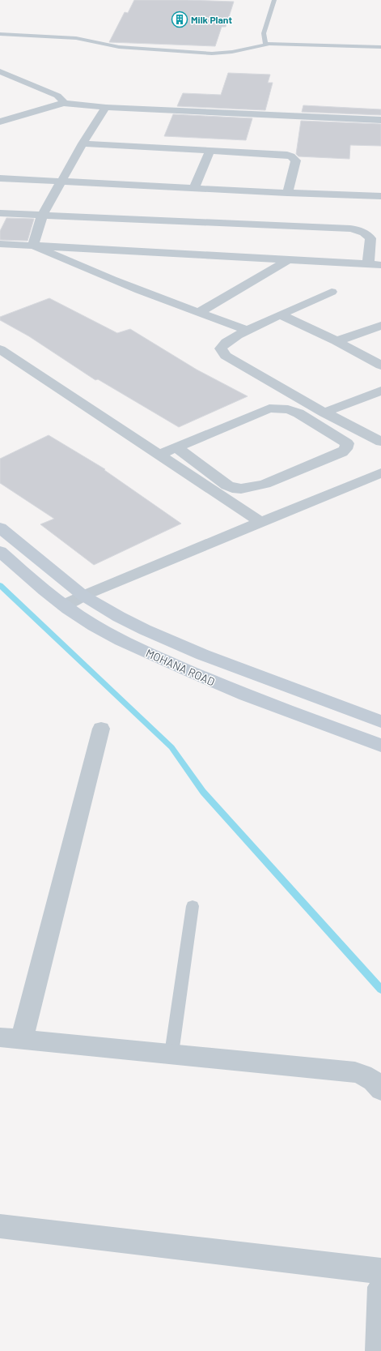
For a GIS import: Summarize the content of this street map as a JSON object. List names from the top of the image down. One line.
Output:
{"streets":{"street":["MOHANA ROAD"]},"places":{"building":["Milk Plant"]}}
